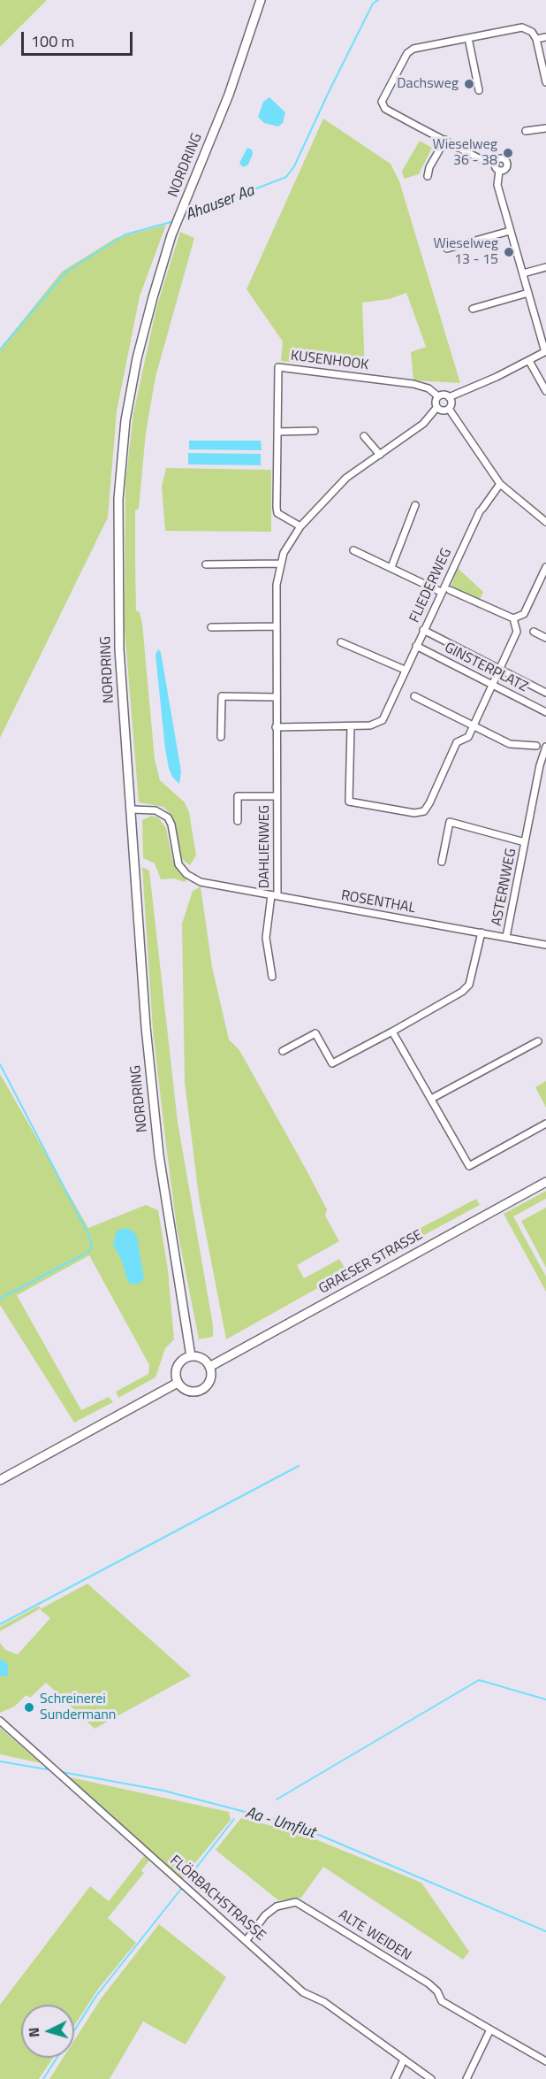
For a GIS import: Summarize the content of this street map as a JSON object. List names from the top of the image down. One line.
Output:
{"streets":{"main road":["NORDRING","GRAESER STRASSE"],"street":["KUSENHOOK","FLIEDERWEG","GINSTERPLATZ","DAHLIENWEG","ASTERNWEG","ROSENTHAL","FLÖRBACHSTRASSE","ALTE WEIDEN"]},"crossings":[["NORDRING","ROSENTHAL"],["NORDRING","GRAESER STRASSE"],["KUSENHOOK","DAHLIENWEG"],["FLIEDERWEG","GINSTERPLATZ"],["FLIEDERWEG","DAHLIENWEG"],["DAHLIENWEG","ROSENTHAL"],["ASTERNWEG","ROSENTHAL"],["FLÖRBACHSTRASSE","ALTE WEIDEN"]],"water":["Ahauser Aa","Aa - Umflut"],"places":["Dachsweg","Wieselweg 36 - 38","Wieselweg 13 - 15","Schreinerei Sundermann"],"scale_bar":"100 m","north":"left"}
